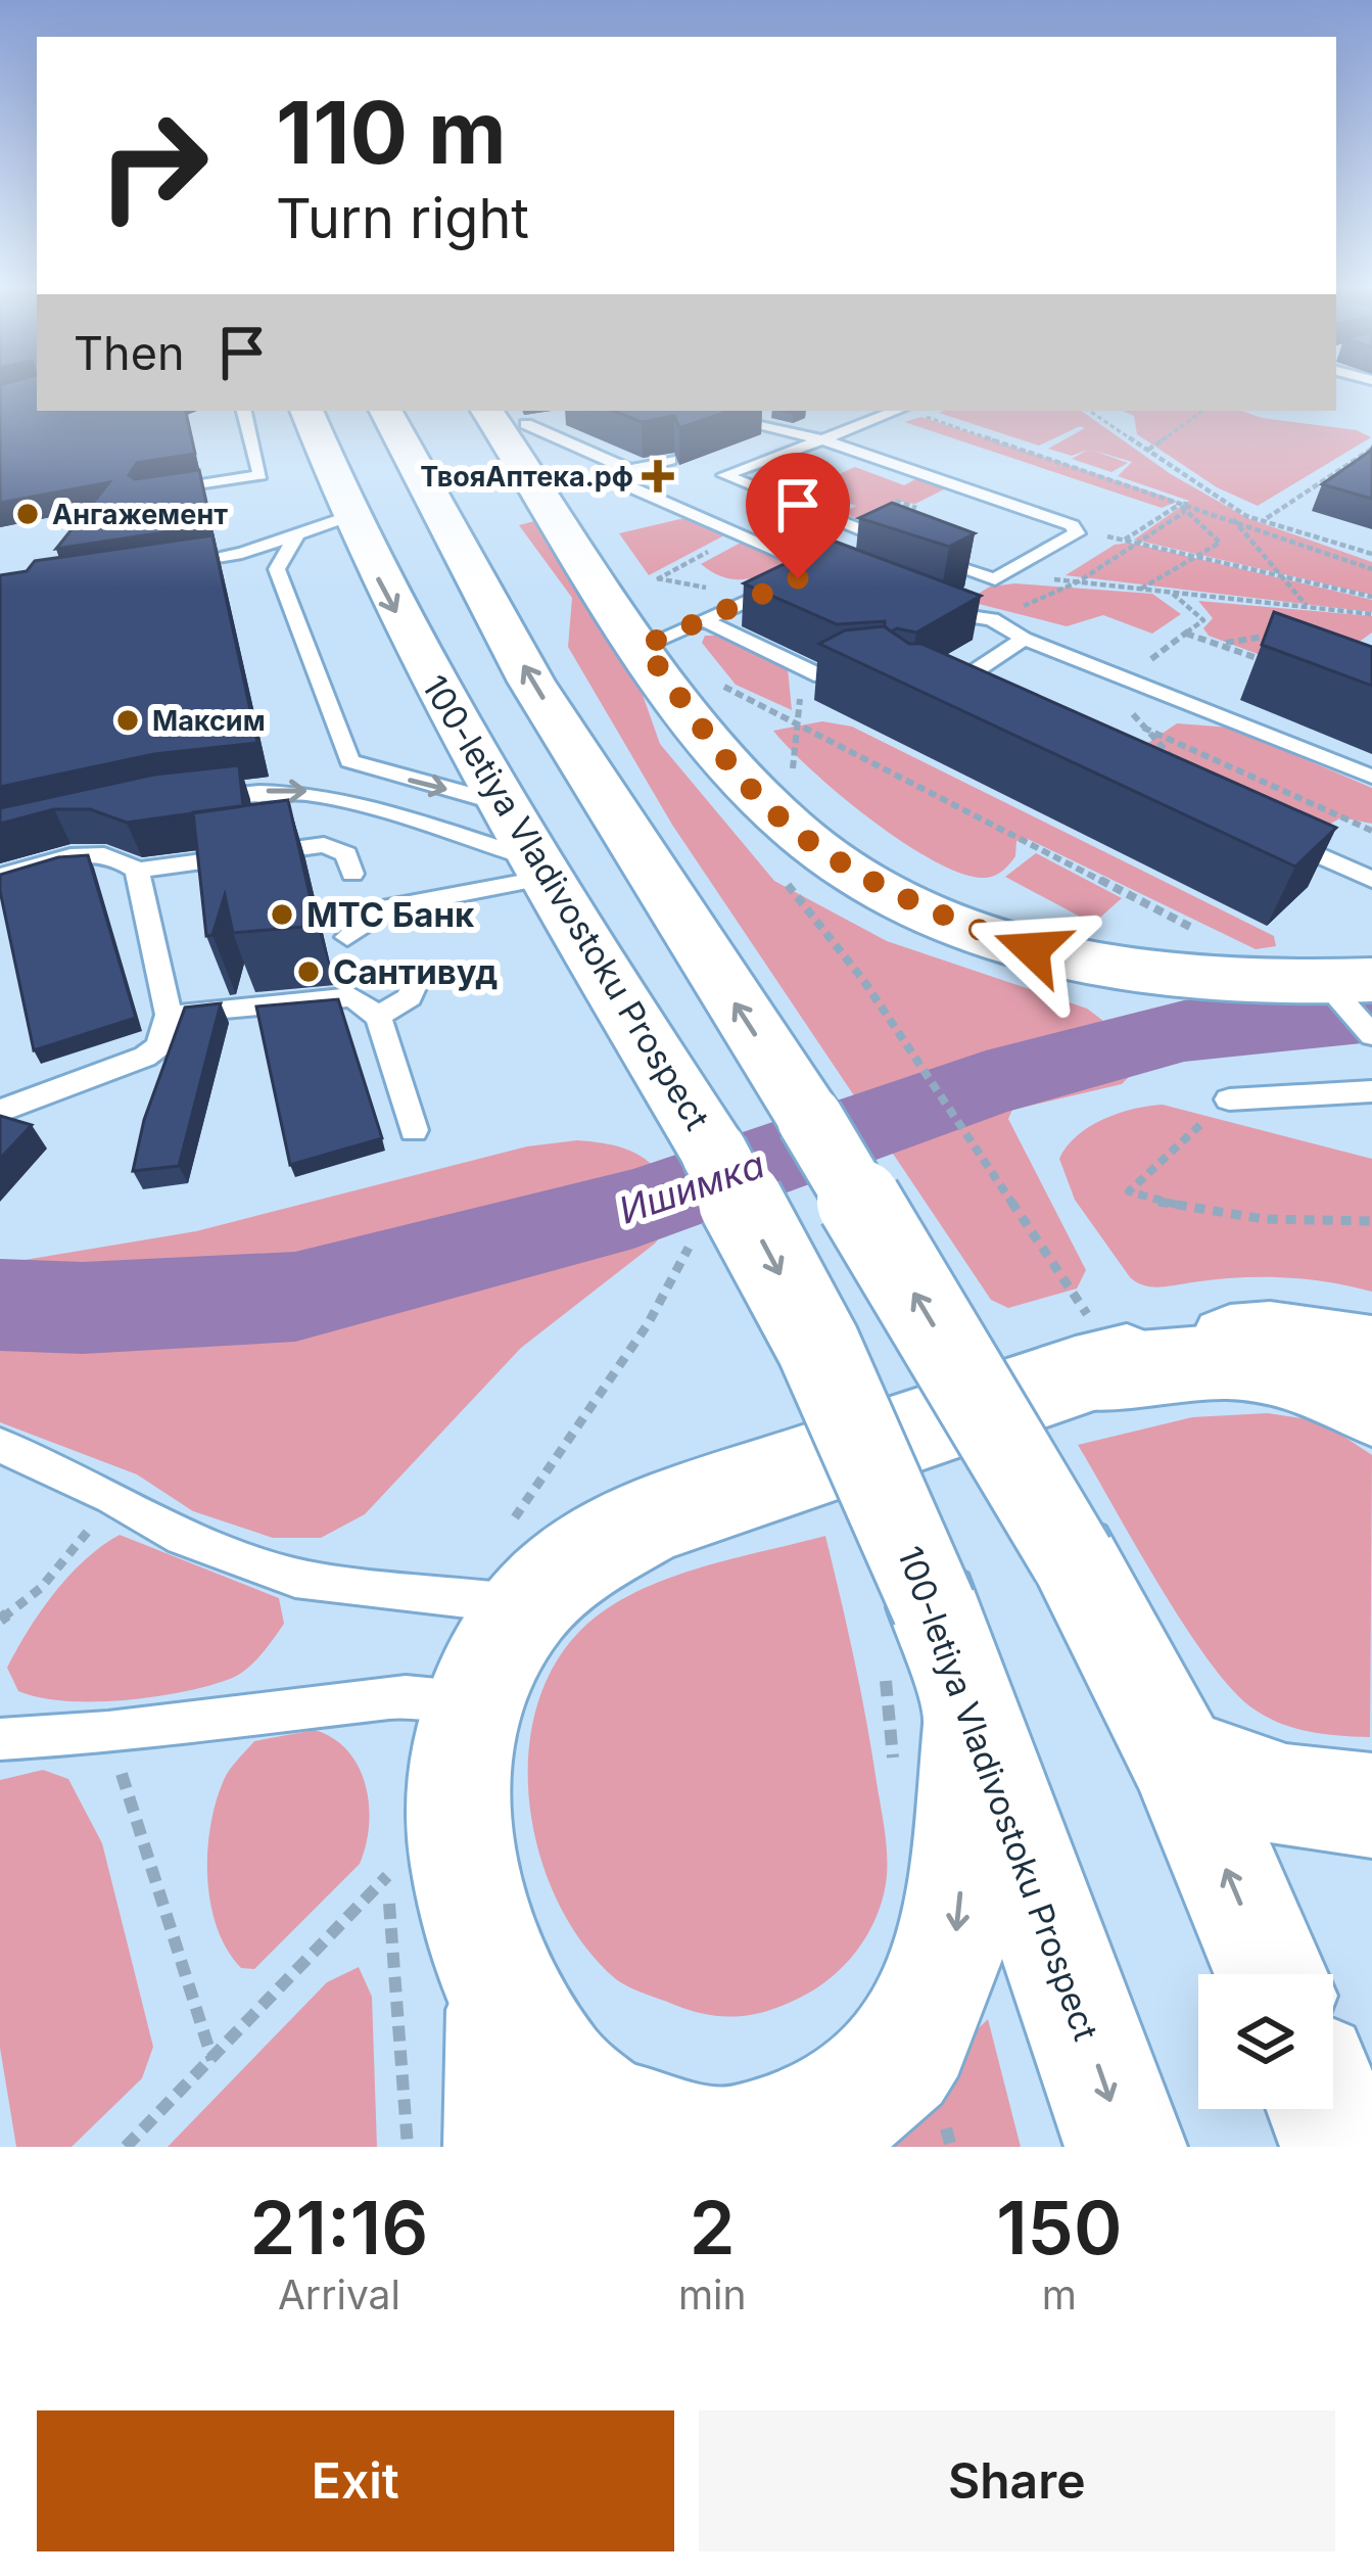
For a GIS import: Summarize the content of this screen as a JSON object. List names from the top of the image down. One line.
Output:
{"streets":{"main road":["100-letiya Vladivostoku Prospect"]},"water":["Ишимка"],"places":{"health":["ТвояАптека.рф"],"other":["Ангажемент","Максим","МТС Банк","Сантивуд"]},"page":{"turn":["110 m","Turn right"],"then":"Then","eta":["21:16","Arrival","2","min","150","m"],"buttons":["Exit","Share"]}}
